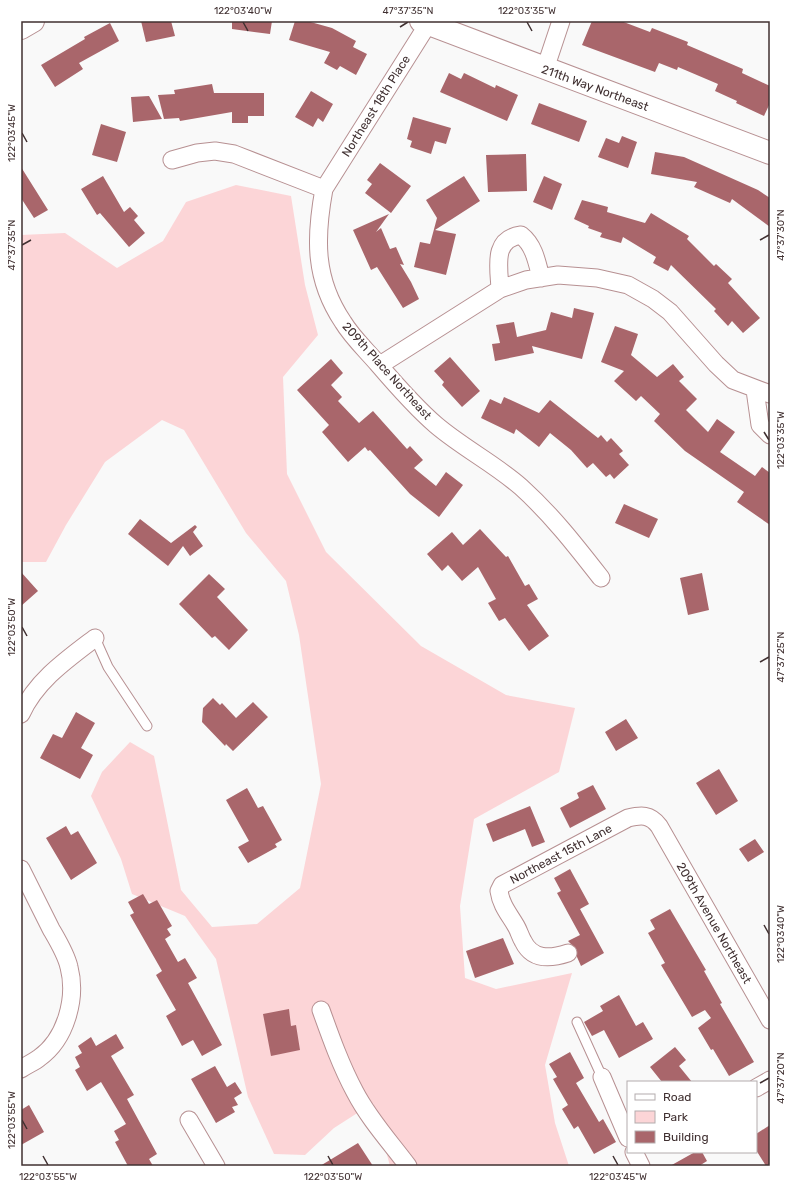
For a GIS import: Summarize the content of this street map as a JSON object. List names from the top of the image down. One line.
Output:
{"streets":{"street":["211th Way Northeast","Northeast 18th Place","209th Place Northeast","Northeast 15th Lane","209th Avenue Northeast"]},"crossings":[["211th Way Northeast","Northeast 18th Place"],["Northeast 18th Place","209th Place Northeast"],["Northeast 15th Lane","209th Avenue Northeast"]],"legend":["Road","Park","Building"],"coordinates":["122°03'40\"W","47°37'35\"N","122°03'35\"W","122°03'45\"W","47°37'30\"N","122°03'50\"W","47°37'25\"N","47°37'20\"N","122°03'55\"W"]}
